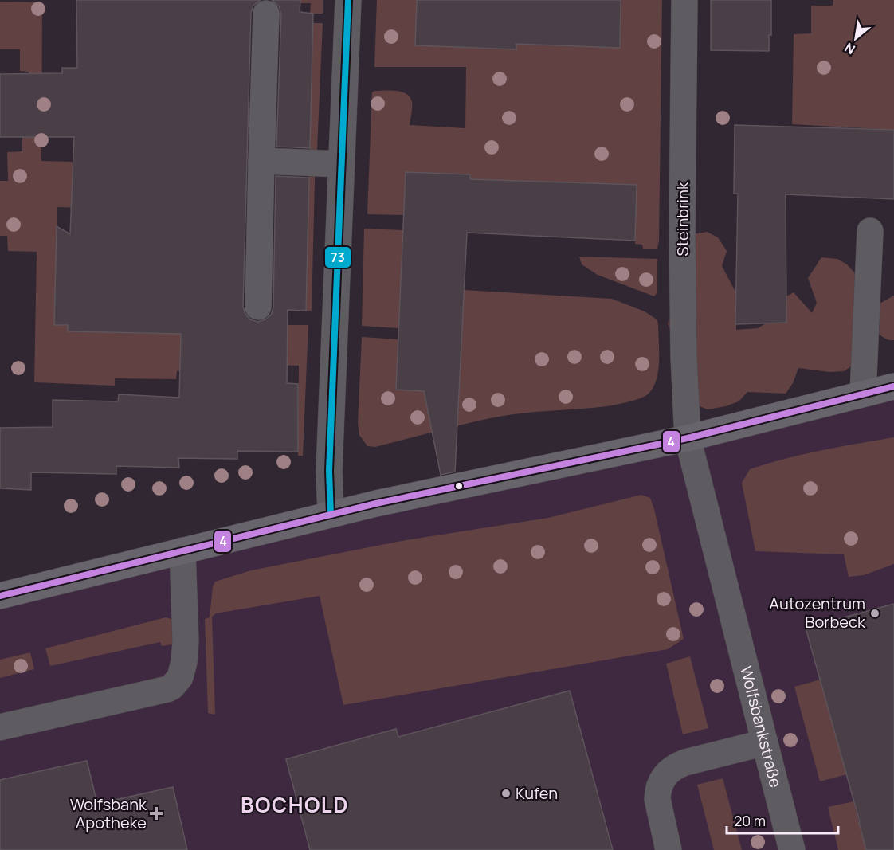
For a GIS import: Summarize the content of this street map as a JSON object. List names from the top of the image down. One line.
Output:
{"streets":{"street":["Steinbrink","Wolfsbankstraße"]},"crossings":[["Steinbrink","Wolfsbankstraße"]],"districts":["BOCHOLD"],"places":{"other":["Autozentrum Borbeck","Kufen"],"health":["Wolfsbank Apotheke"]},"lines":["transit line 73","transit line 4"],"scale_bar":"20 m","north":"bottom left"}
